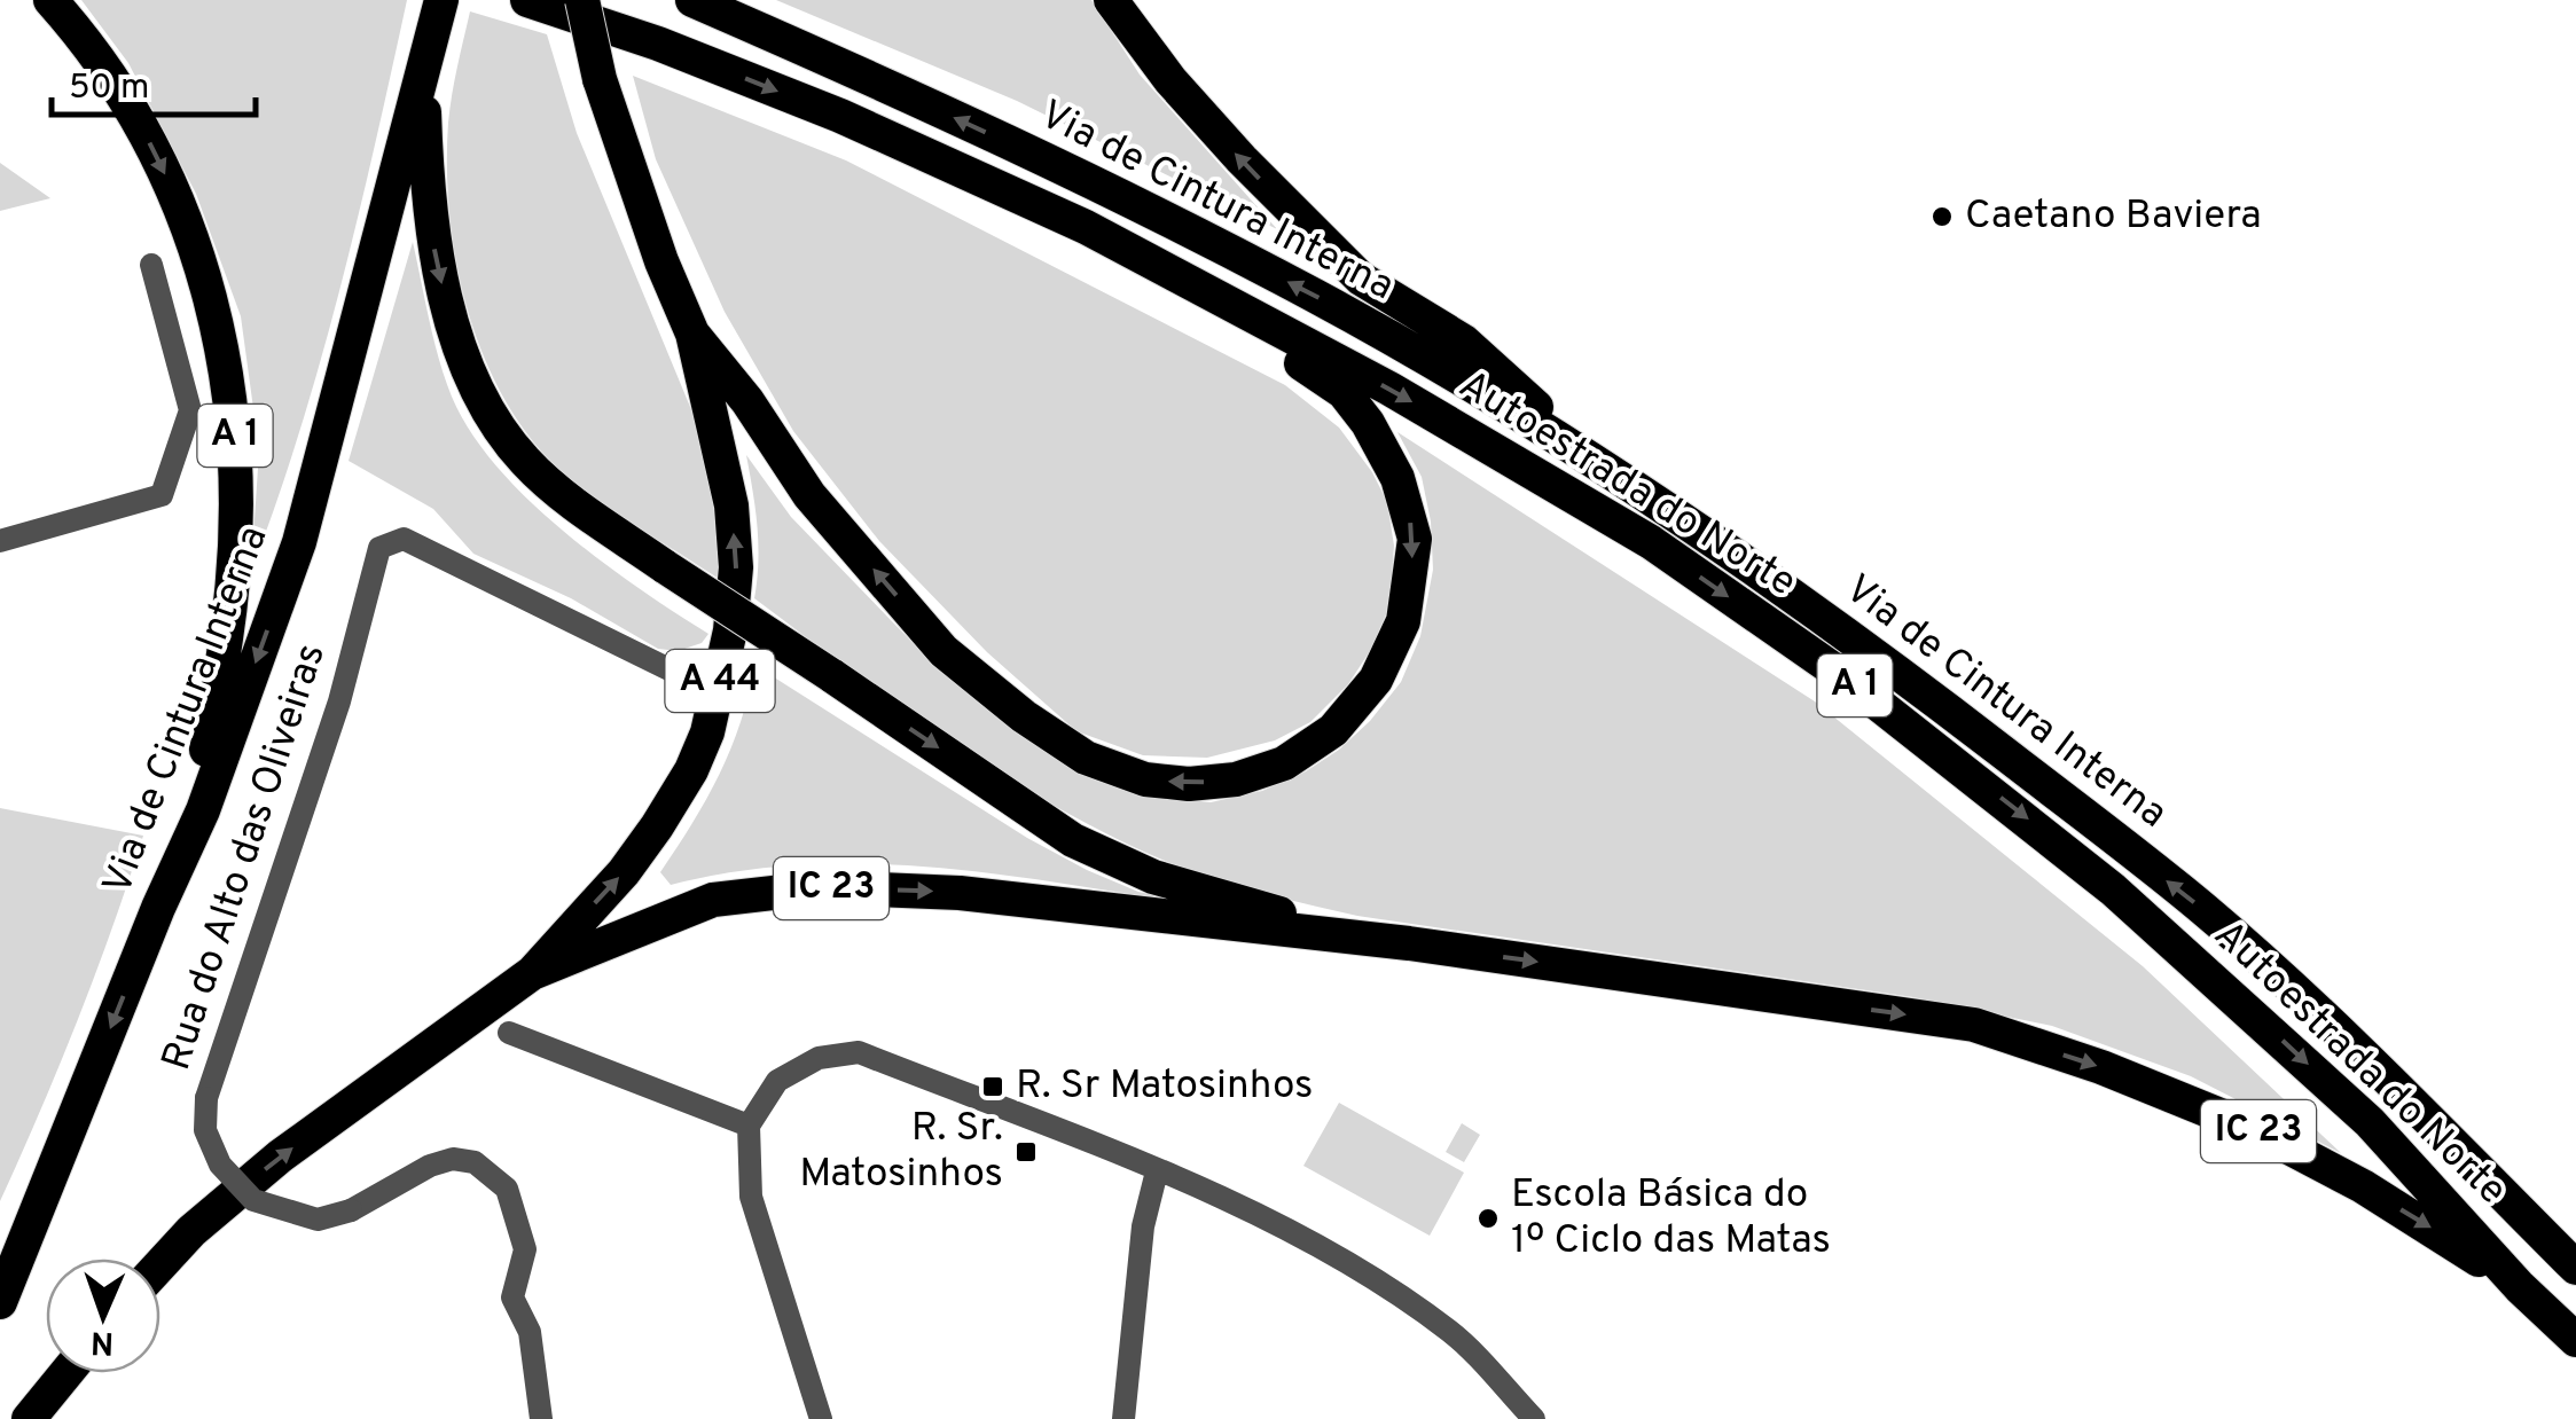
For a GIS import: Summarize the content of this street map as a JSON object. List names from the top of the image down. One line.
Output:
{"streets":{"highway":["Via de Cintura Interna","A 1","Autoestrada do Norte","A 44","IC 23"],"street":["Rua do Alto das Oliveiras"]},"crossings":[["Via de Cintura Interna","A 1"],["A 1","Autoestrada do Norte"],["A 1","A 44"],["A 1","IC 23"],["Autoestrada do Norte","IC 23"],["A 44","IC 23"]],"places":{"other":["Caetano Baviera","Escola Básica do 1º Ciclo das Matas"],"transit":["R. Sr Matosinhos","R. Sr. Matosinhos"]},"scale_bar":"50 m","north":"bottom"}
